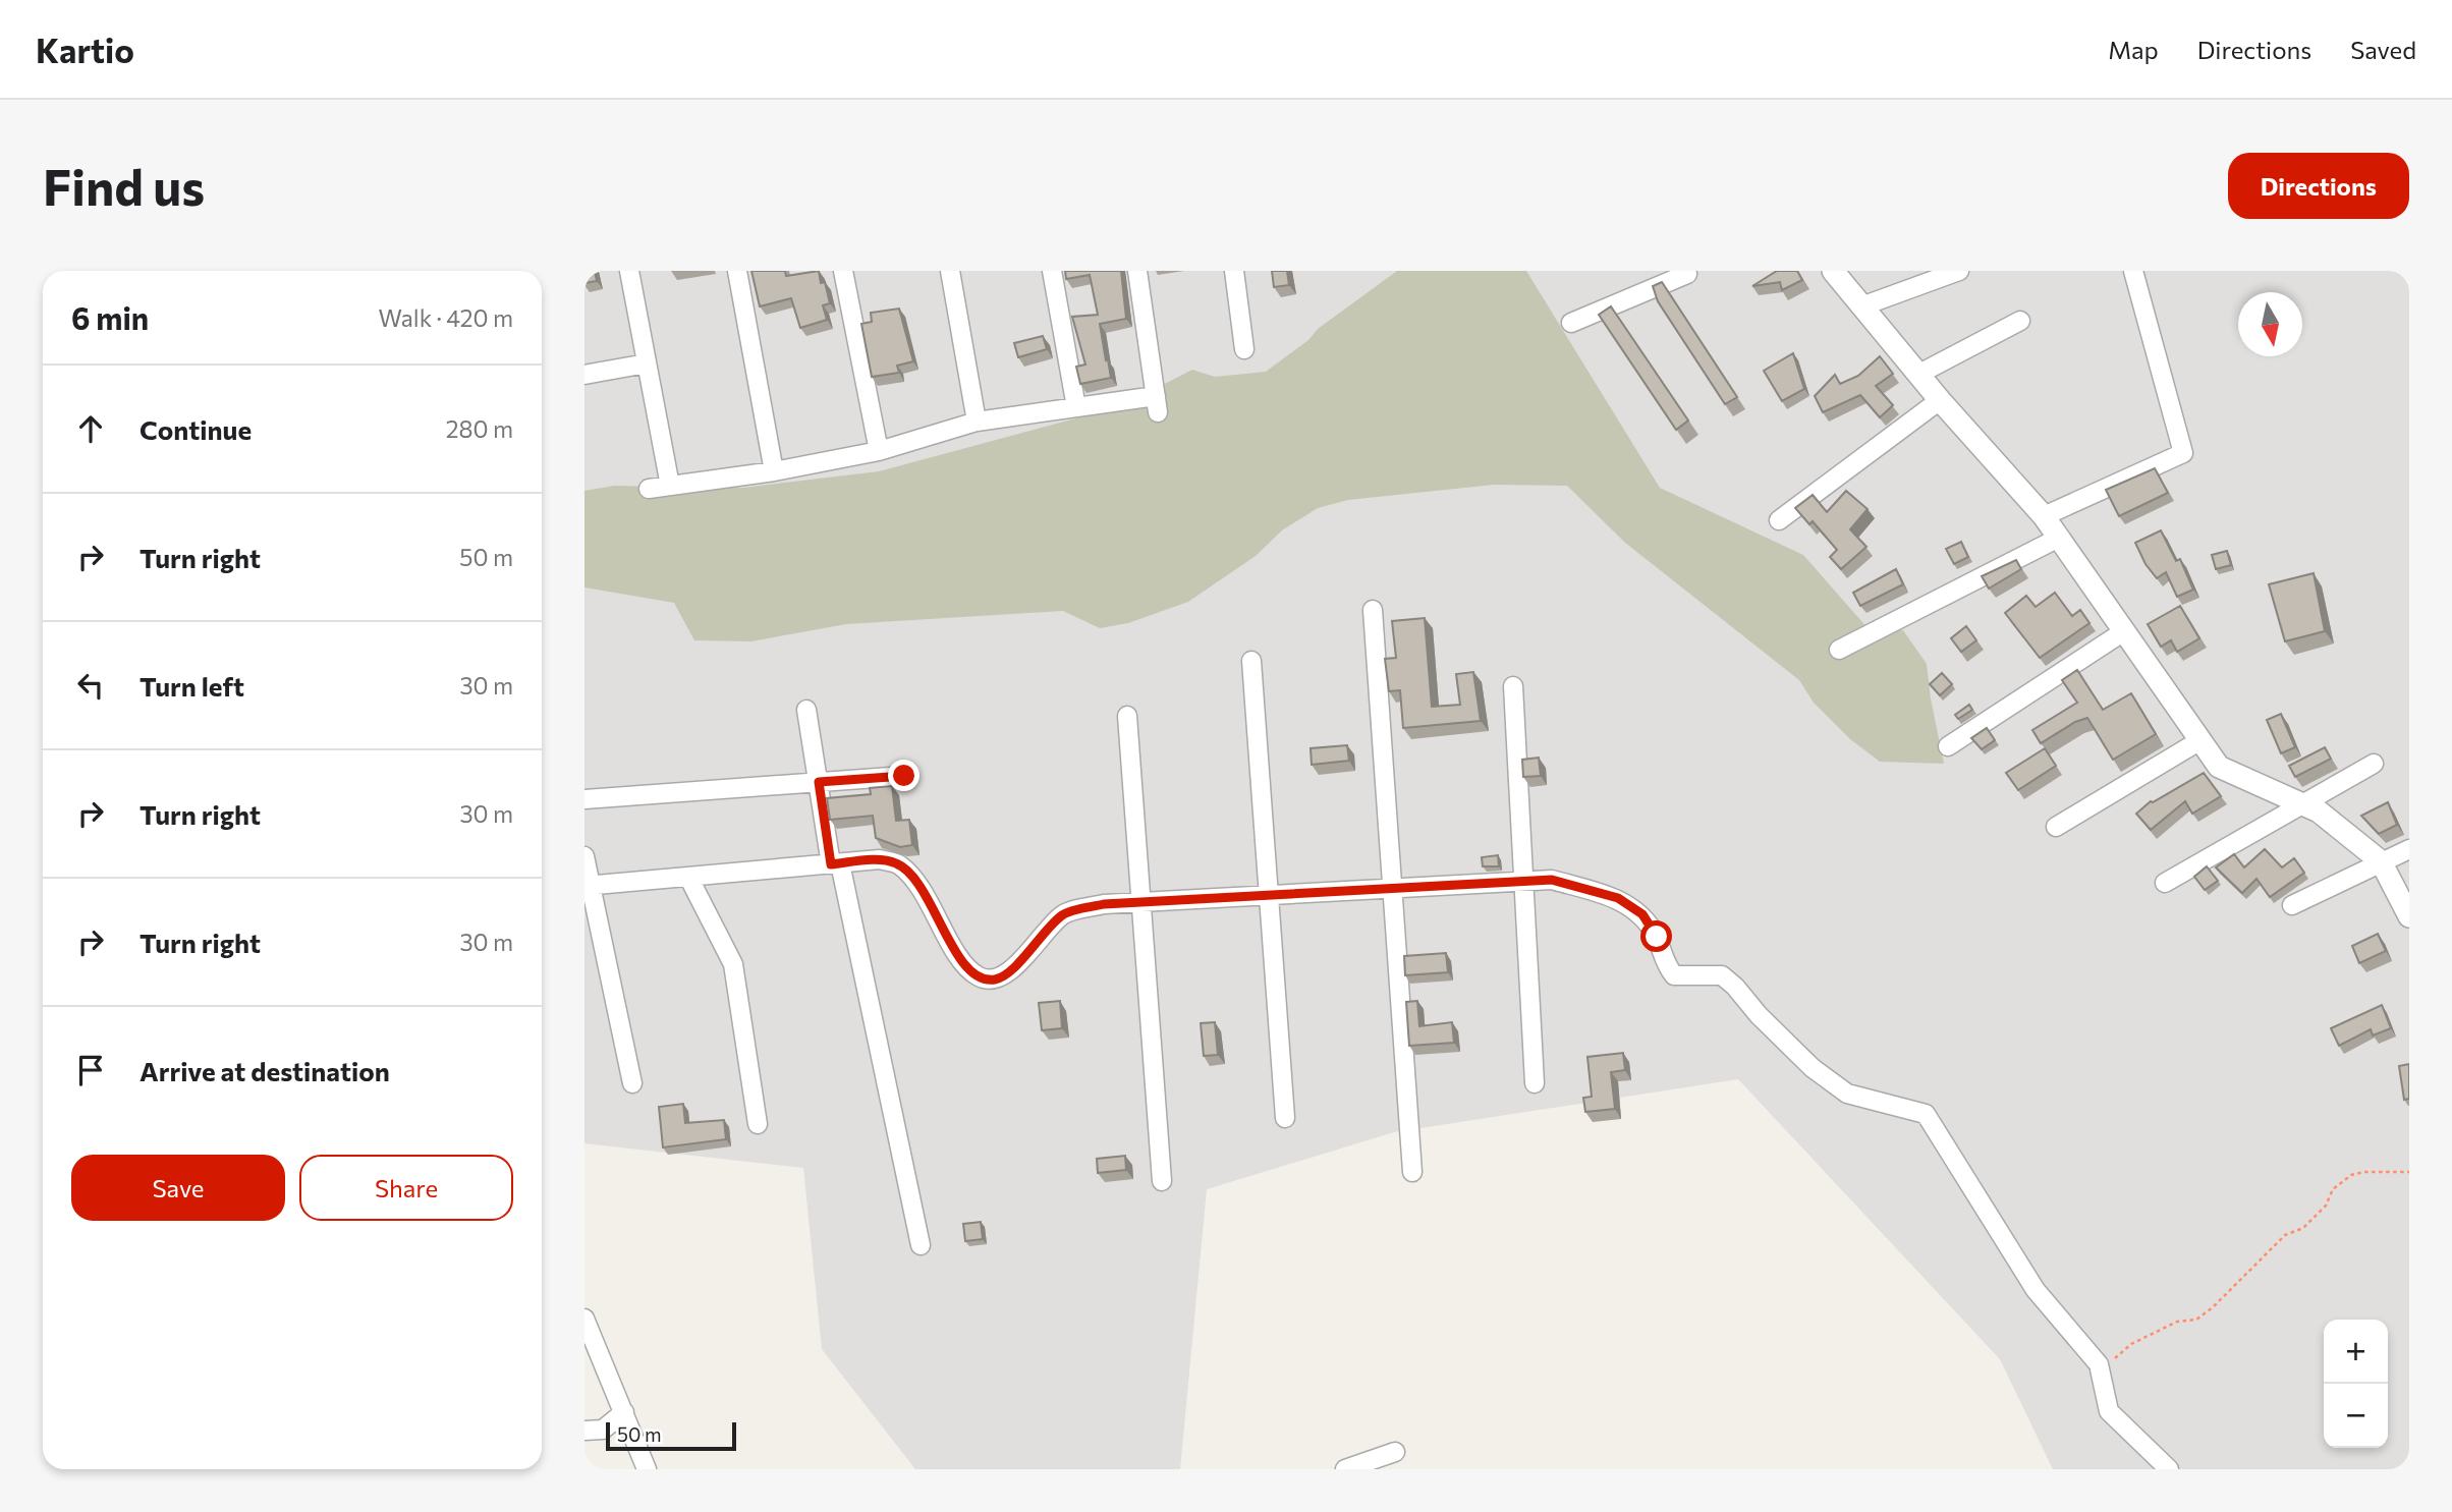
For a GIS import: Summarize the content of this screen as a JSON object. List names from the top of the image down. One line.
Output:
{"scale_bar":"50 m","north":"bottom","page":{"header":"Kartio","nav":["Map","Directions","Saved"],"buttons":["Directions",["Save","Share"]],"title":"Find us","heading":["6 min","Walk · 420 m"],"list":[["Continue","280 m"],["Turn right","50 m"],["Turn left","30 m"],["Turn right","30 m"],["Turn right","30 m"],"Arrive at destination"],"map_buttons":["+","−"],"scale":"50 m"}}
